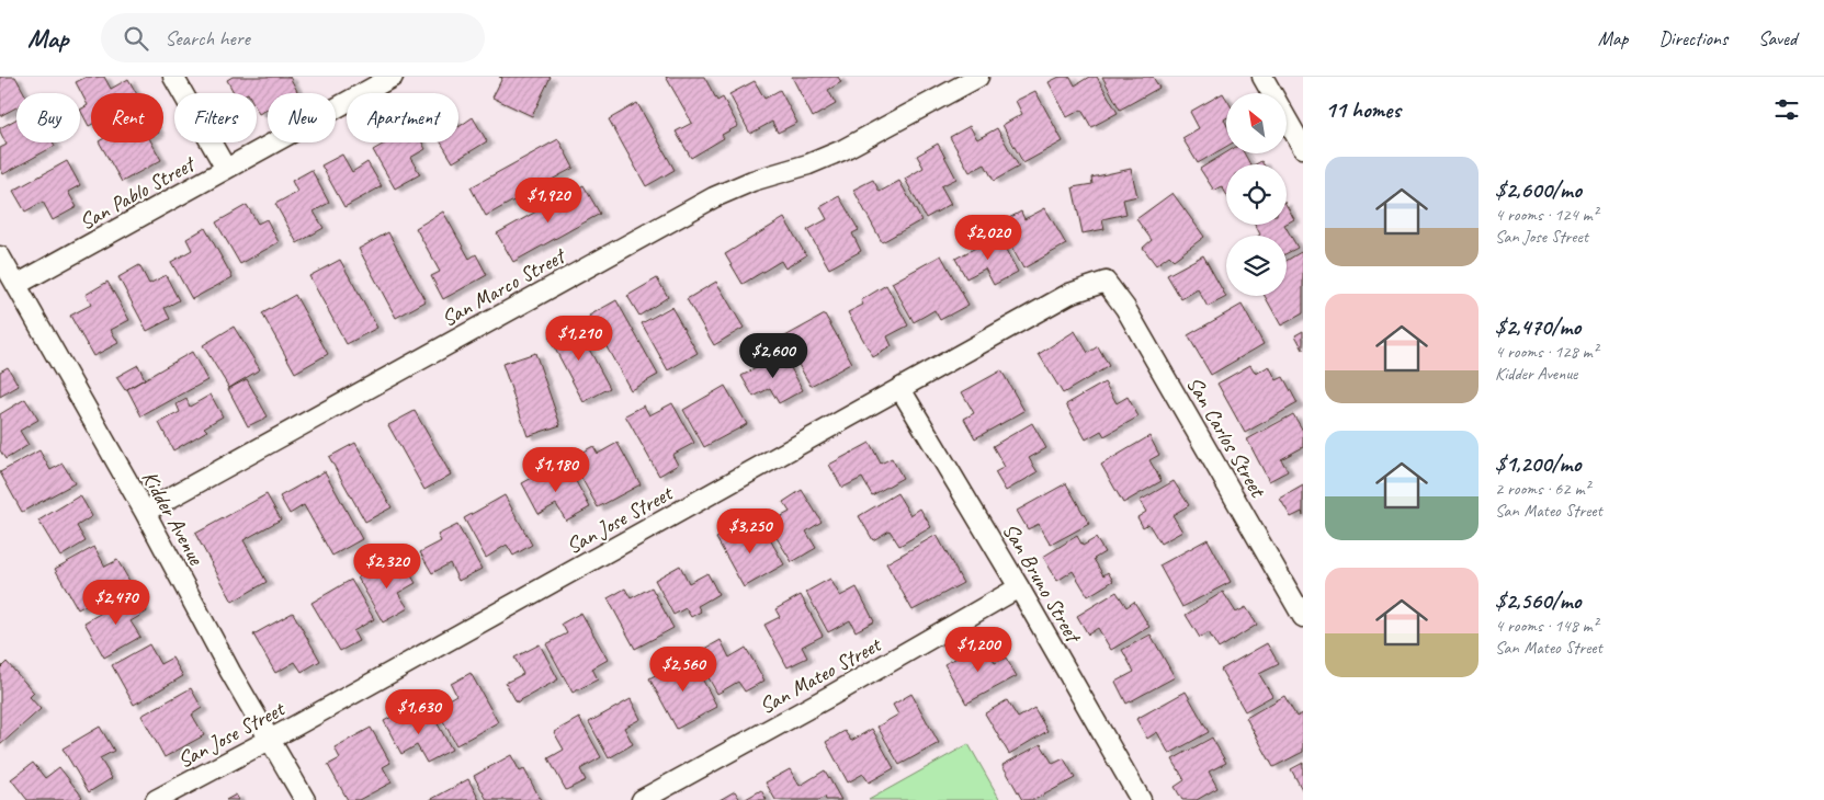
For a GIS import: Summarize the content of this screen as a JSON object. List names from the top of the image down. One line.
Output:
{"streets":{"street":["San Pablo Street","San Marco Street","San Carlos Street","Kidder Avenue","San Jose Street","San Bruno Street","San Mateo Street"]},"crossings":[["San Pablo Street","Kidder Avenue"],["San Marco Street","Kidder Avenue"],["San Carlos Street","San Jose Street"],["Kidder Avenue","San Jose Street"],["San Jose Street","San Bruno Street"],["San Bruno Street","San Mateo Street"]],"north":"top left","page":{"header":"Map","search":"Search here","nav":["Map","Directions","Saved"],"heading":"11 homes","chip":["Buy","Rent","Filters","New","Apartment"],"list":[{"name":"$2,600/mo","note":"4 rooms · 124 m² · San Jose Street"},{"name":"$2,470/mo","note":"4 rooms · 128 m² · Kidder Avenue"},{"name":"$1,200/mo","note":"2 rooms · 62 m² · San Mateo Street"},{"name":"$2,560/mo","note":"4 rooms · 148 m² · San Mateo Street"}],"price":["$1,920","$2,020","$1,210","$2,600","$1,180","$3,250","$2,320","$2,470","$1,200","$2,560","$1,630"]}}
